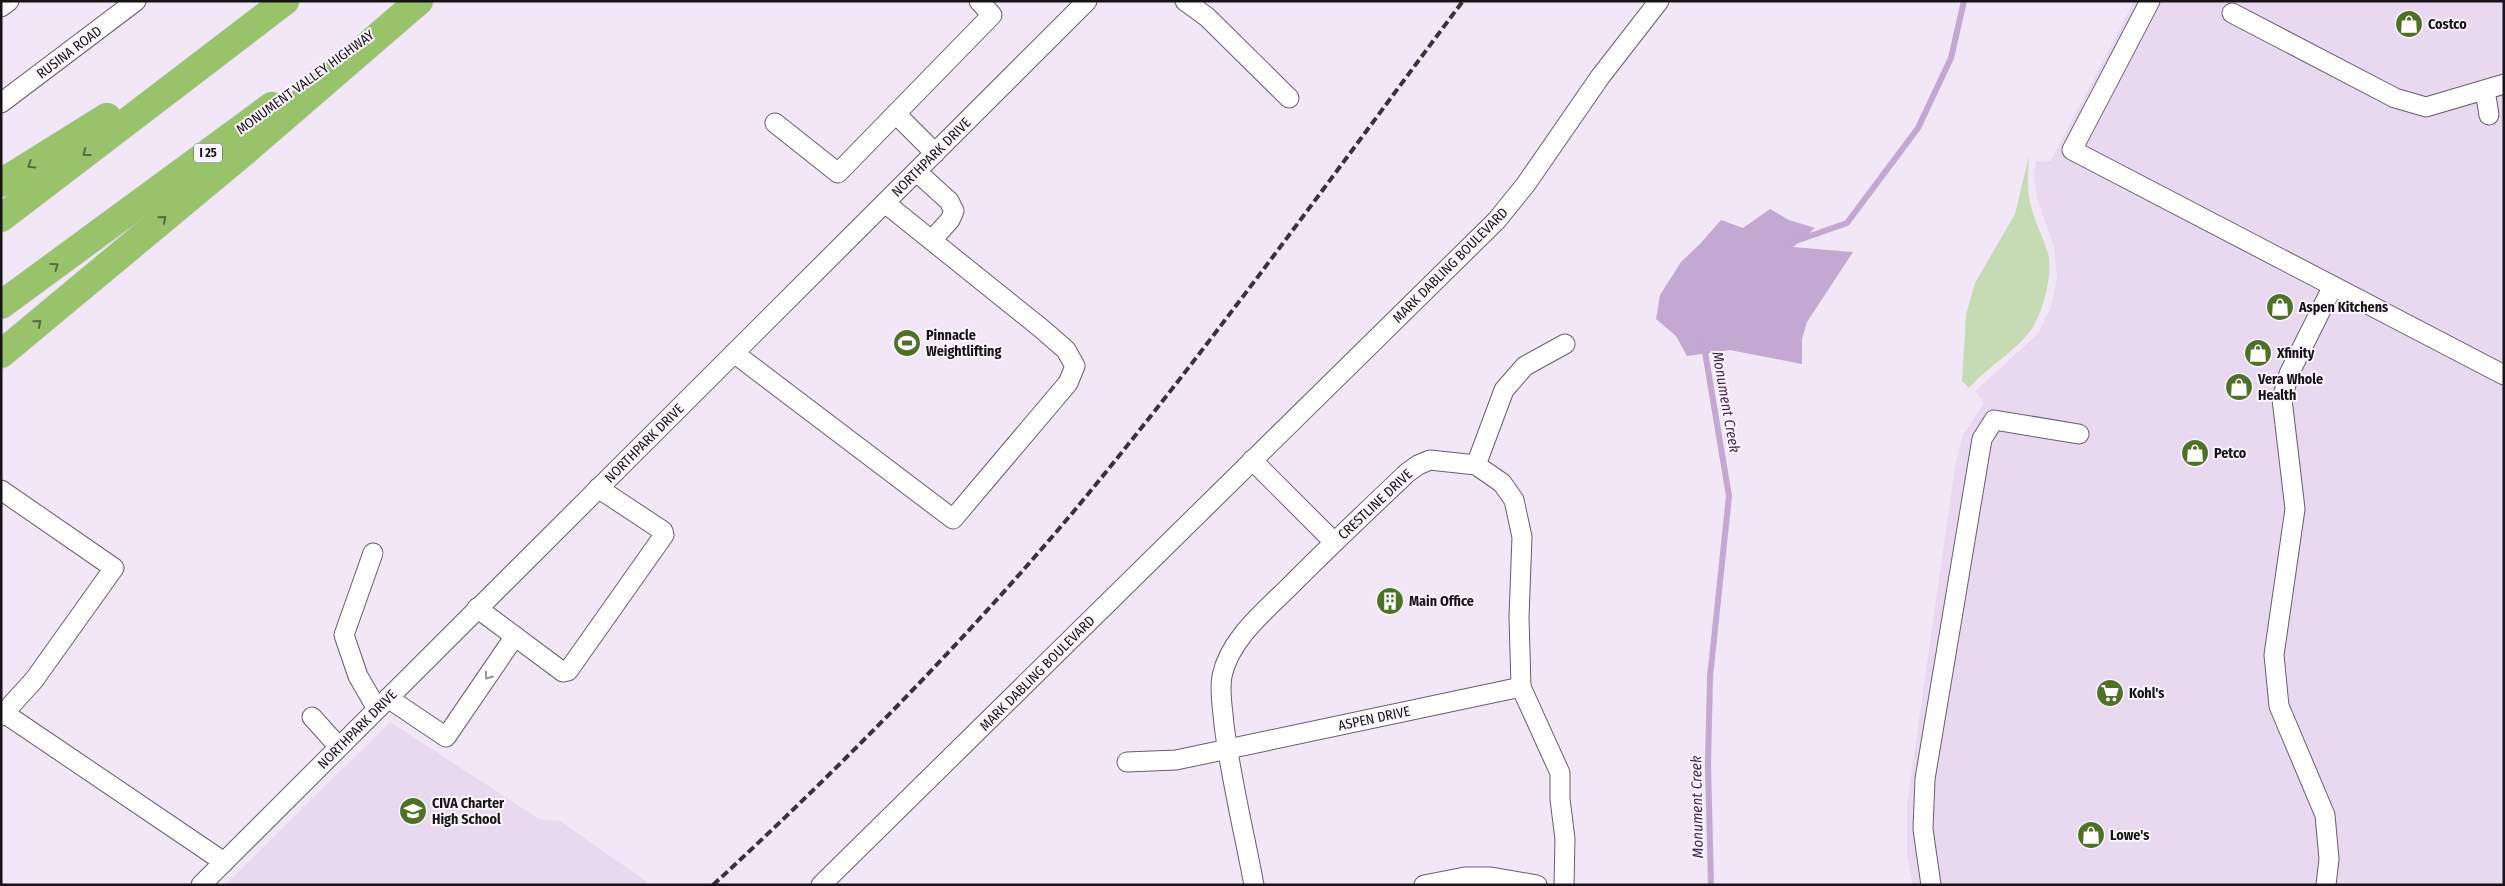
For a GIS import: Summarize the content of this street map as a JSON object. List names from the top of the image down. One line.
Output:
{"streets":{"highway":["MONUMENT VALLEY HIGHWAY","I 25"],"street":["RUSINA ROAD","NORTHPARK DRIVE","MARK DABLING BOULEVARD","CRESTLINE DRIVE","ASPEN DRIVE"]},"crossings":[["CRESTLINE DRIVE","ASPEN DRIVE"]],"water":["Monument Creek"],"places":{"shop":["Costco","Aspen Kitchens","Xfinity","Vera Whole Health","Petco","Lowe's"],"sports":["Pinnacle Weightlifting"],"building":["Main Office"],"supermarket":["Kohl's"],"school or university":["CIVA Charter High School"]}}
